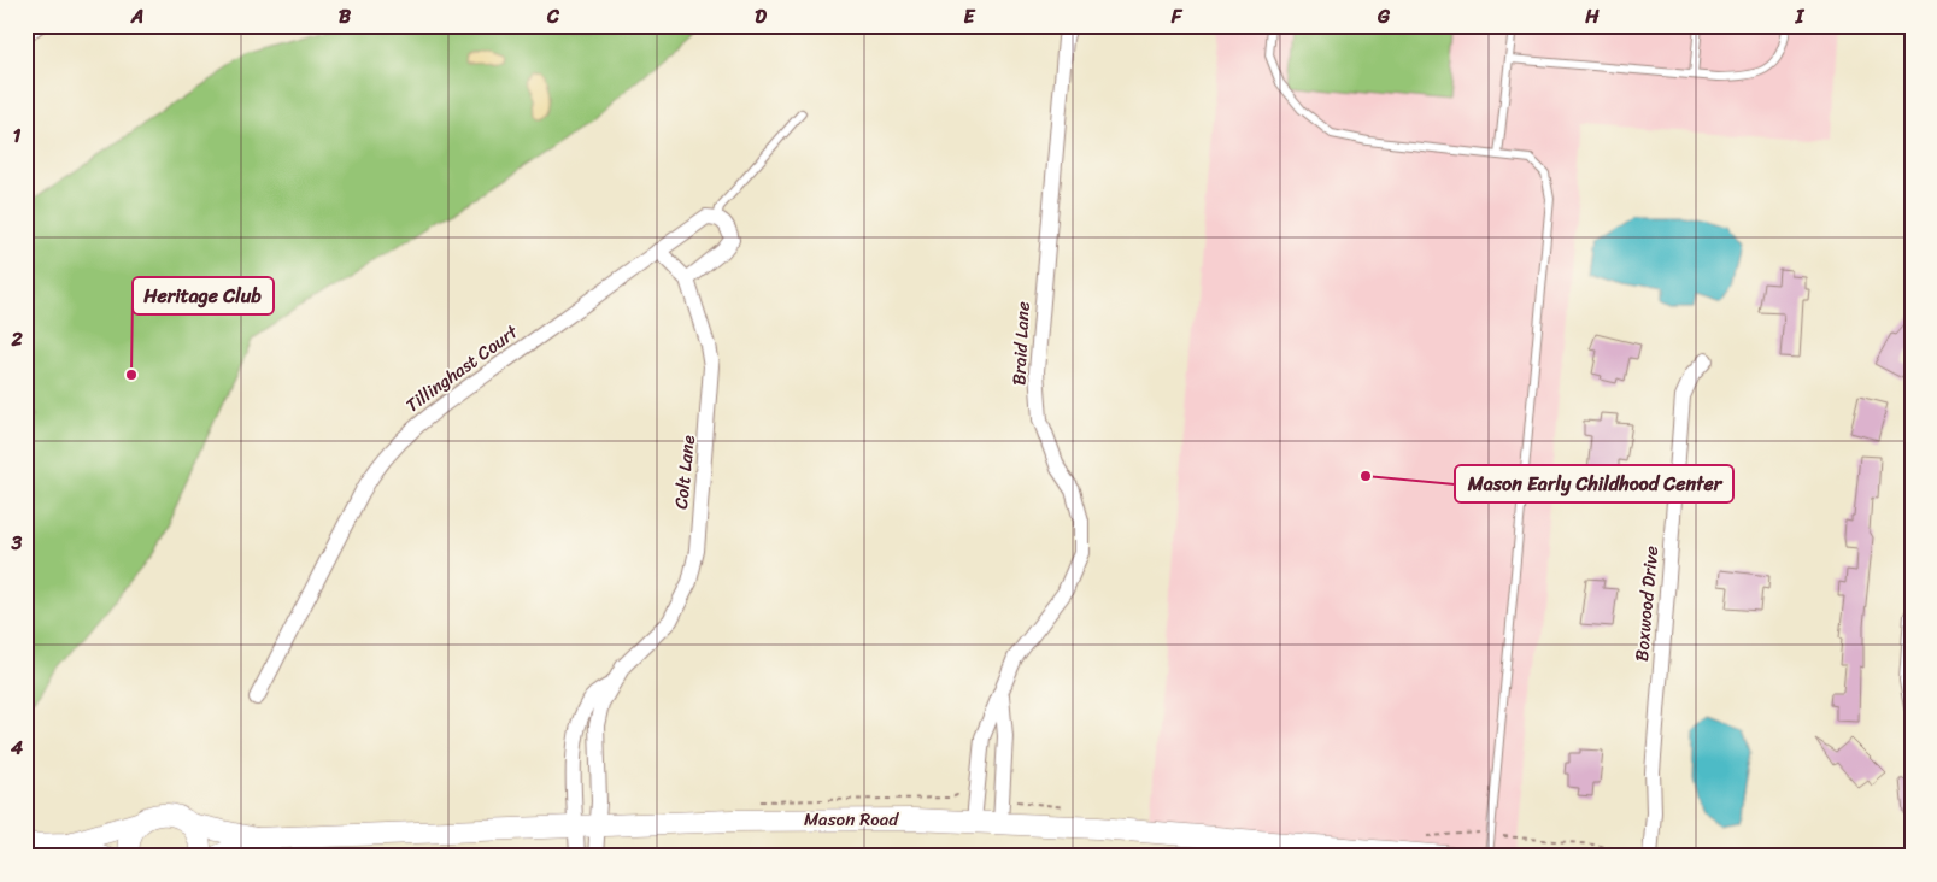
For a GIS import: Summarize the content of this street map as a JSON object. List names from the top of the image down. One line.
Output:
{"streets":{"main road":["Mason Road"],"street":["Braid Lane","Tillinghast Court","Colt Lane","Boxwood Drive"]},"crossings":[["Braid Lane","Mason Road"],["Tillinghast Court","Colt Lane"],["Colt Lane","Mason Road"]],"places":["Heritage Club","Mason Early Childhood Center"],"grid":{"columns":["A","B","C","D","E","F","G","H","I"],"rows":["1","2","3","4"]}}
